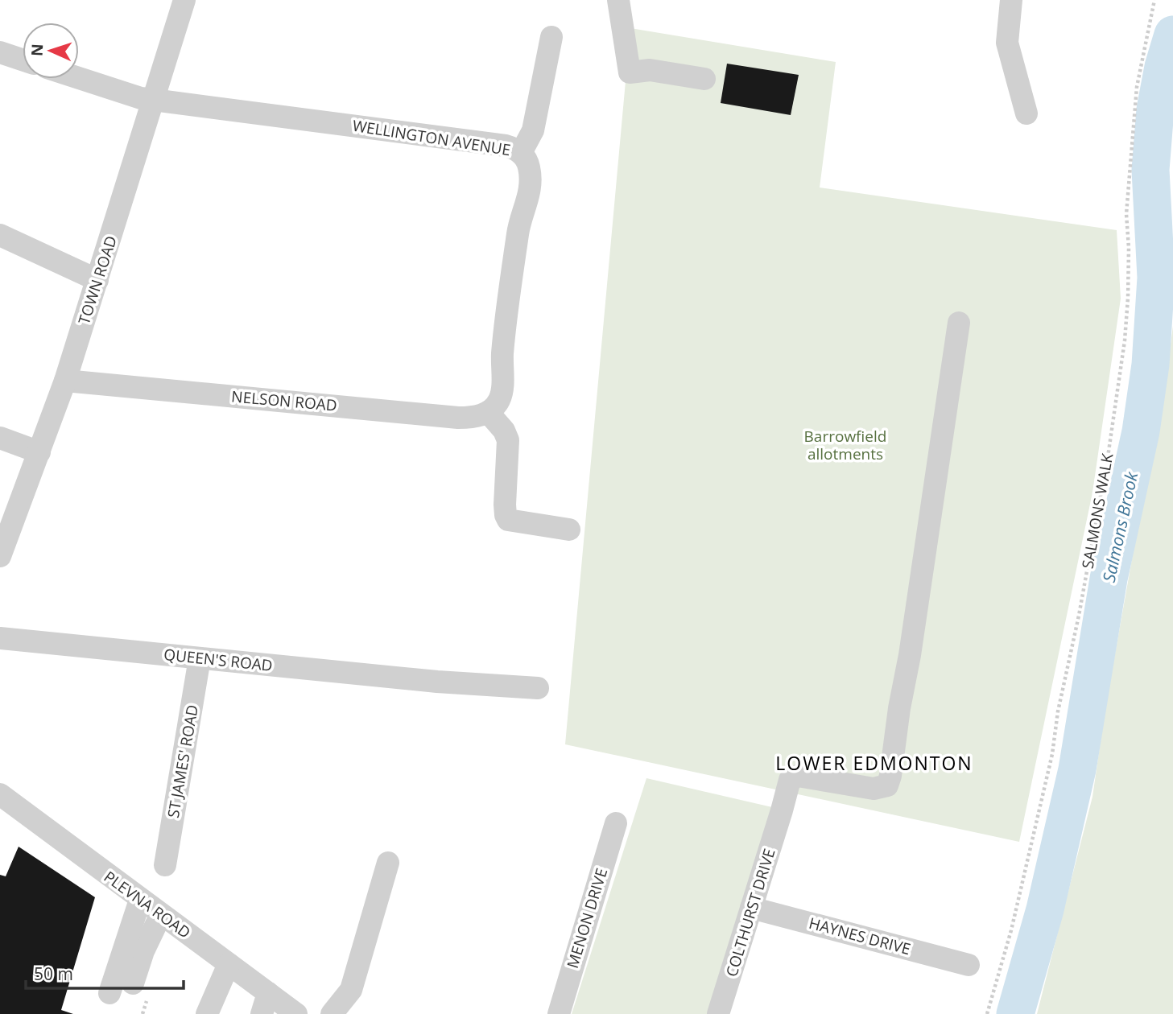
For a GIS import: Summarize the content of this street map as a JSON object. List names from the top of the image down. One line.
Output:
{"streets":{"street":["WELLINGTON AVENUE","TOWN ROAD","NELSON ROAD","QUEEN'S ROAD","ST JAMES' ROAD","PLEVNA ROAD","COLTHURST DRIVE","MENON DRIVE","HAYNES DRIVE"],"path":["SALMONS WALK"]},"crossings":[["WELLINGTON AVENUE","TOWN ROAD"],["WELLINGTON AVENUE","NELSON ROAD"],["TOWN ROAD","NELSON ROAD"],["QUEEN'S ROAD","ST JAMES' ROAD"],["COLTHURST DRIVE","HAYNES DRIVE"]],"districts":["LOWER EDMONTON"],"water":["Salmons Brook"],"parks":["Barrowfield allotments"],"scale_bar":"50 m","north":"left"}
